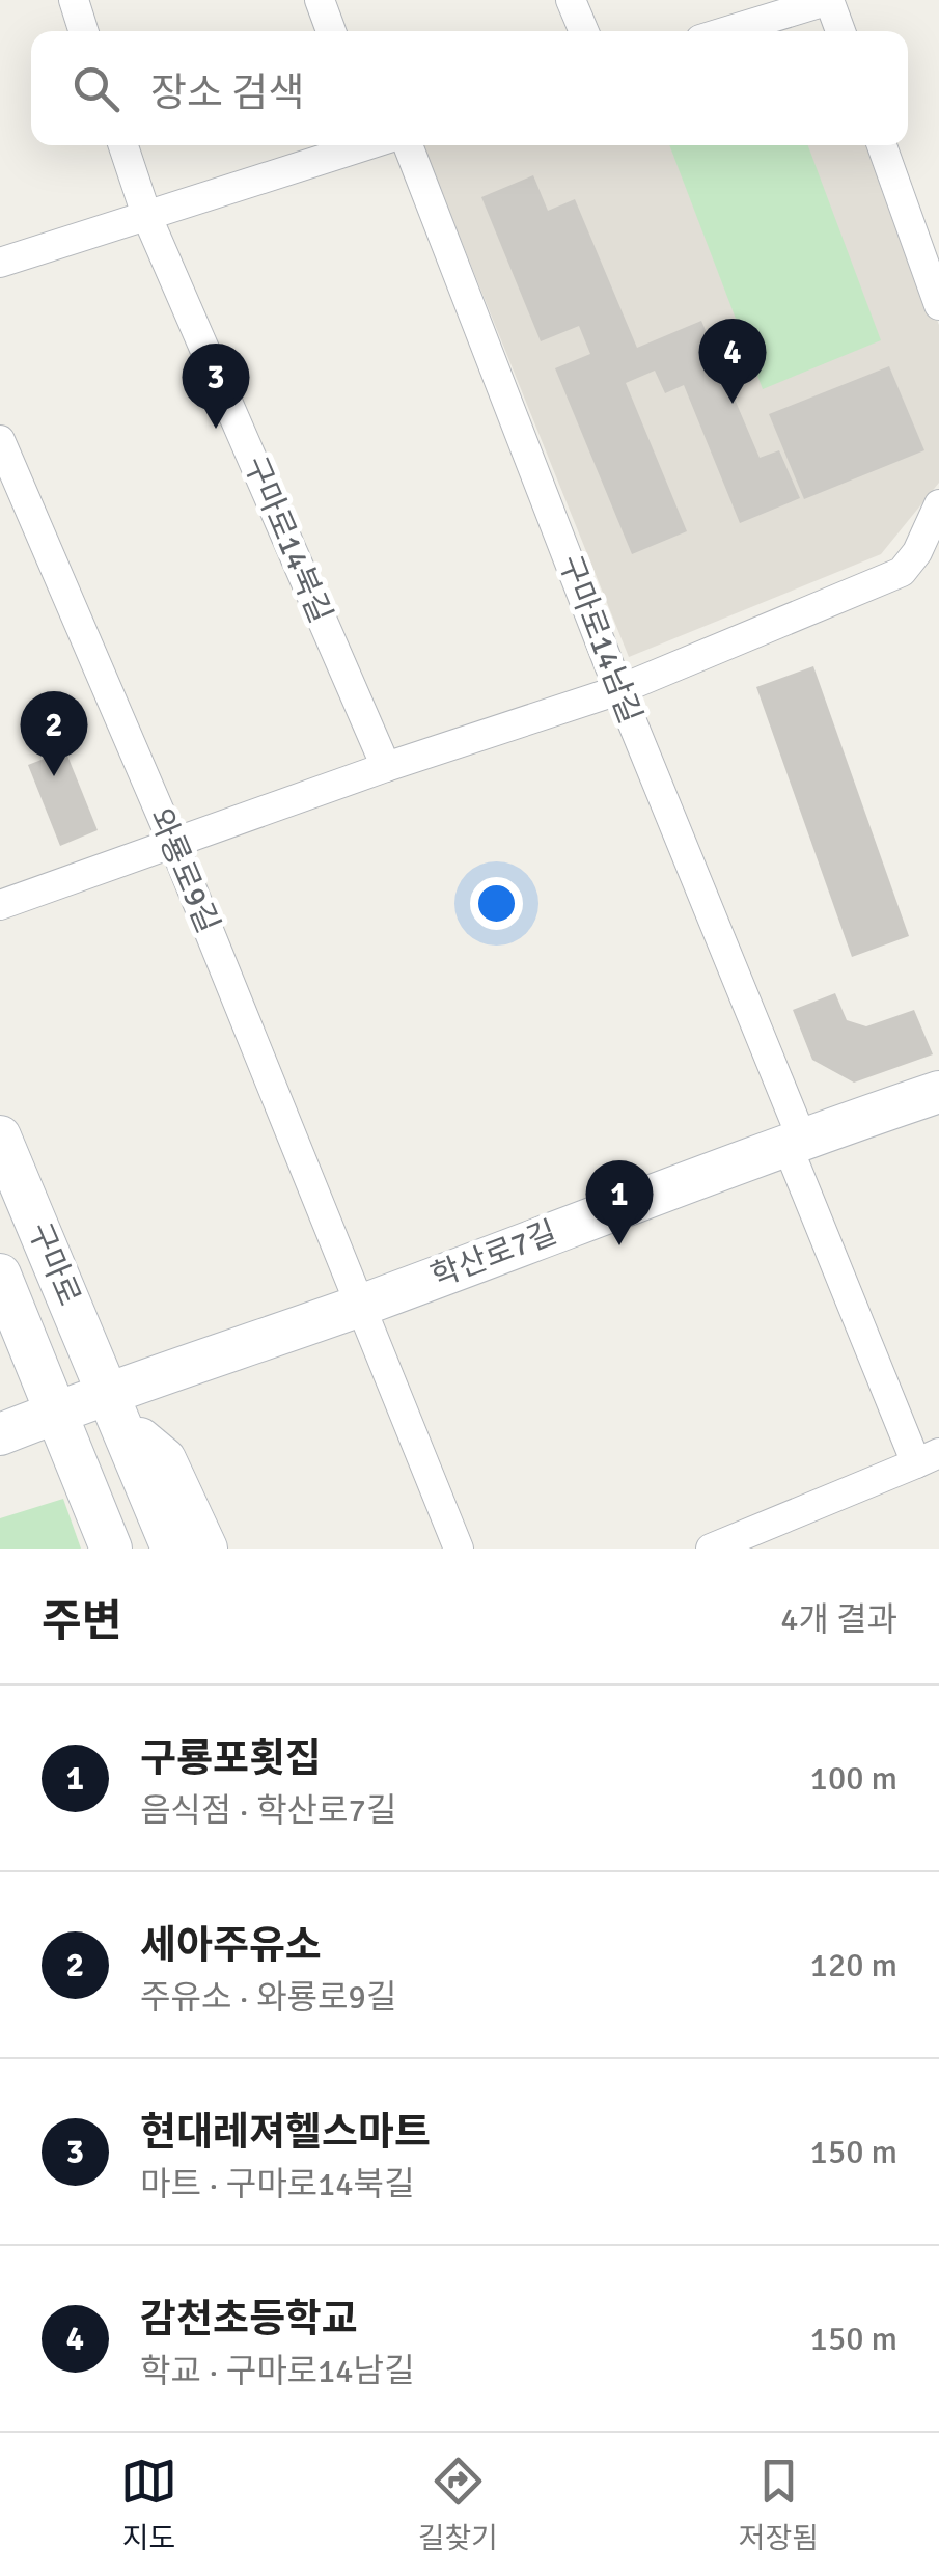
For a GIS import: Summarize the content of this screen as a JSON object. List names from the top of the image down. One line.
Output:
{"streets":{"main road":["학산로7길","구마로"],"street":["구마로14북길","구마로14남길","와룡로9길"]},"crossings":[["구마로14남길","학산로7길"],["와룡로9길","학산로7길"],["학산로7길","구마로"]],"page":{"search":"장소 검색","pins":["4","3","2","1"],"heading":["주변","4개 결과"],"list":[{"mark":"1","name":"구룡포횟집","note":"음식점 · 학산로7길","value":"100 m"},{"mark":"2","name":"세아주유소","note":"주유소 · 와룡로9길","value":"120 m"},{"mark":"3","name":"현대레져헬스마트","note":"마트 · 구마로14북길","value":"150 m"},{"mark":"4","name":"감천초등학교","note":"학교 · 구마로14남길","value":"150 m"}],"nav":["지도","길찾기","저장됨"]}}
